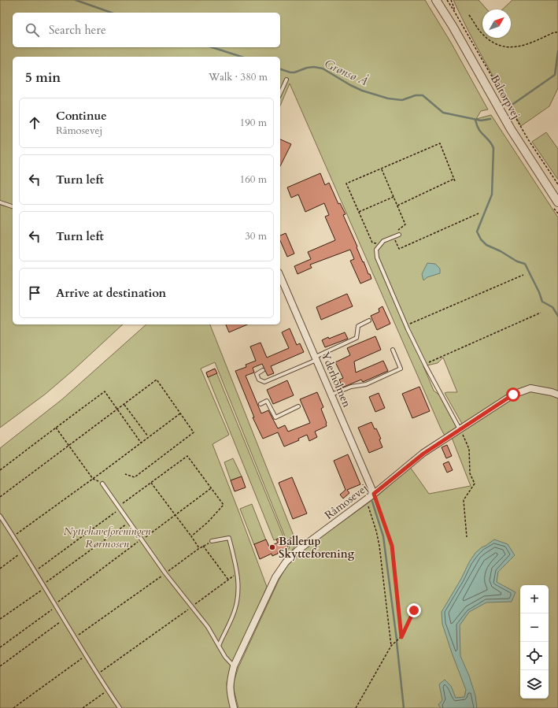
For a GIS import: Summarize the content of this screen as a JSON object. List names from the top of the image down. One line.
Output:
{"streets":{"street":["Baltorpvej","Yderholmen","Råmosevej"]},"crossings":[["Yderholmen","Råmosevej"]],"water":["Grønsø Å"],"parks":["Nyttehaveforeningen Rørmosen"],"places":["Ballerup Skytteforening"],"north":"top right","page":{"search":"Search here","heading":["5 min","Walk · 380 m"],"list":[["Continue","Råmosevej","190 m"],["Turn left","160 m"],["Turn left","30 m"],"Arrive at destination"],"map_buttons":["+","−"]}}
